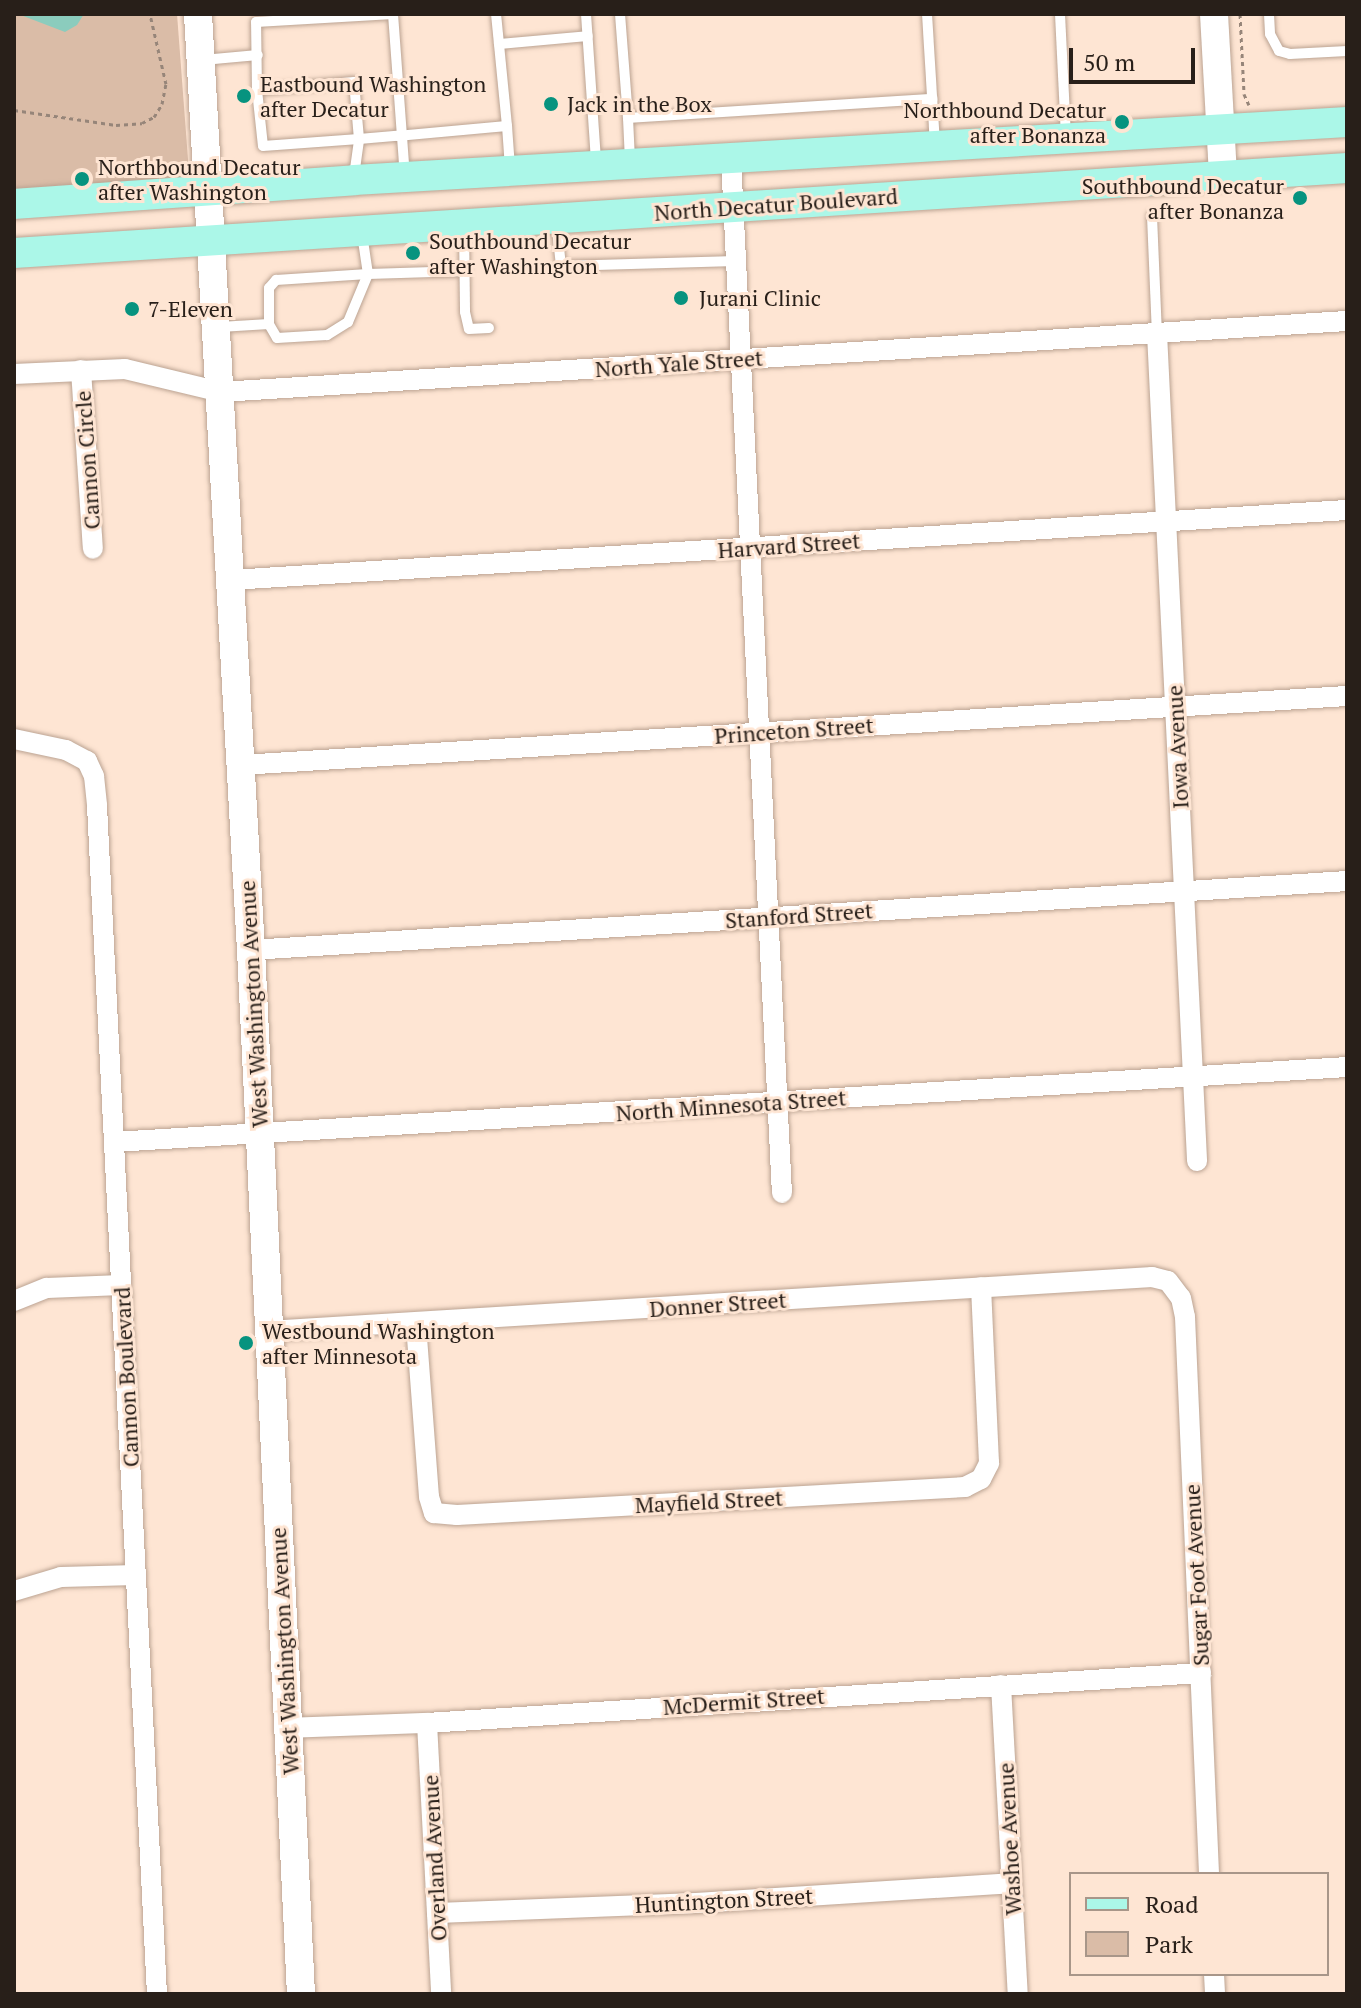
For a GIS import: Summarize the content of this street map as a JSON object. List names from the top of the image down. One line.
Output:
{"streets":{"main road":["North Decatur Boulevard","West Washington Avenue"],"street":["North Yale Street","Cannon Circle","Harvard Street","Princeton Street","Iowa Avenue","Stanford Street","North Minnesota Street","Donner Street","Cannon Boulevard","Mayfield Street","Sugar Foot Avenue","McDermit Street","Washoe Avenue","Overland Avenue","Huntington Street"]},"crossings":[["North Decatur Boulevard","West Washington Avenue"],["North Yale Street","Cannon Circle"],["North Yale Street","Iowa Avenue"],["North Yale Street","West Washington Avenue"],["Harvard Street","Iowa Avenue"],["Harvard Street","West Washington Avenue"],["Princeton Street","Iowa Avenue"],["Princeton Street","West Washington Avenue"],["Iowa Avenue","Stanford Street"],["Iowa Avenue","North Minnesota Street"],["Stanford Street","West Washington Avenue"],["West Washington Avenue","North Minnesota Street"],["West Washington Avenue","Donner Street"],["West Washington Avenue","McDermit Street"],["North Minnesota Street","Cannon Boulevard"],["Donner Street","Mayfield Street"],["Donner Street","Sugar Foot Avenue"],["Sugar Foot Avenue","McDermit Street"],["McDermit Street","Washoe Avenue"],["McDermit Street","Overland Avenue"],["Washoe Avenue","Huntington Street"],["Overland Avenue","Huntington Street"]],"places":["Eastbound Washington after Decatur","Jack in the Box","Northbound Decatur after Bonanza","Northbound Decatur after Washington","Southbound Decatur after Bonanza","Southbound Decatur after Washington","Jurani Clinic","7-Eleven","Westbound Washington after Minnesota"],"legend":["Road","Park"],"scale_bar":"50 m"}
